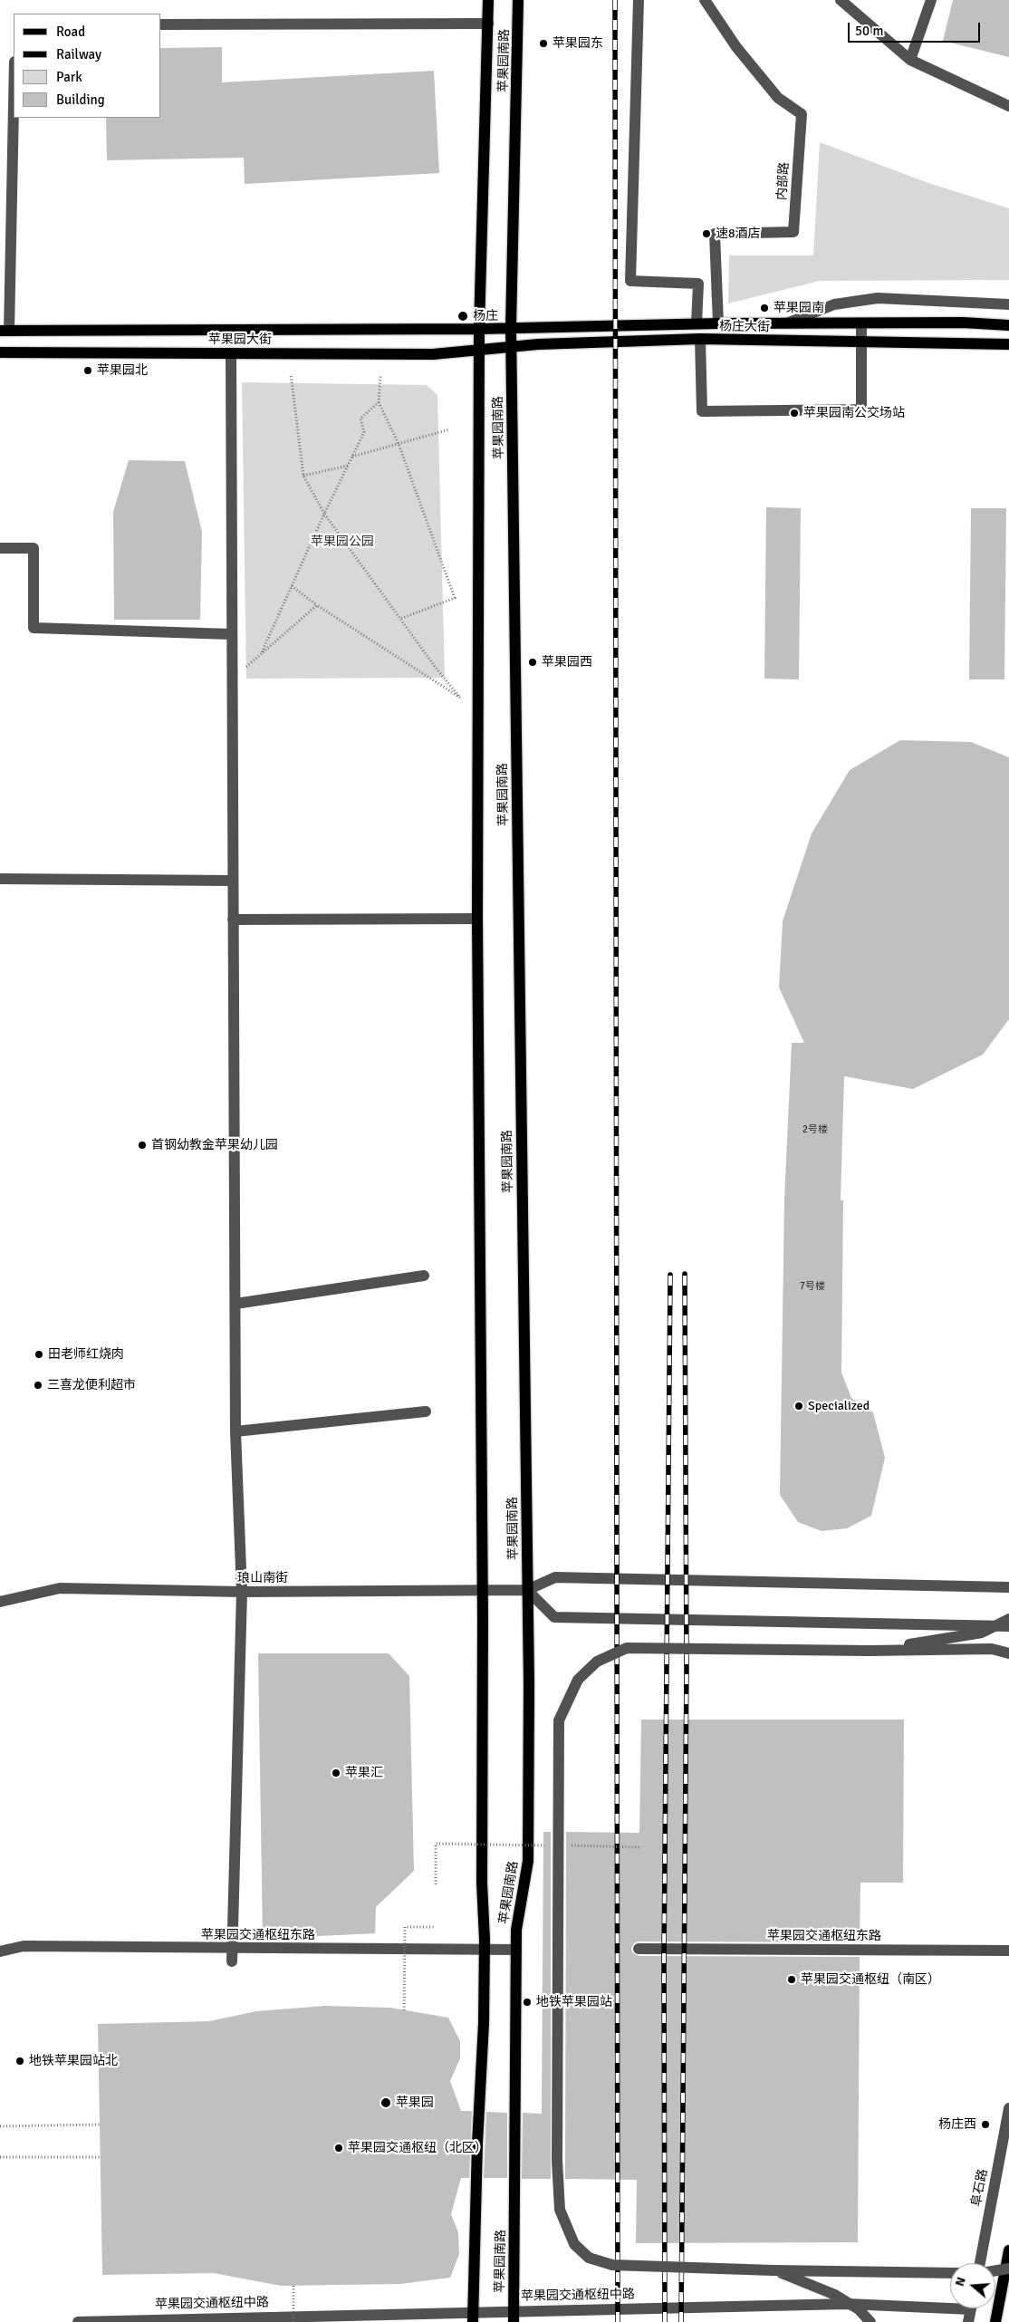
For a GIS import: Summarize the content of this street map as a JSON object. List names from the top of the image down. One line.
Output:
{"streets":{"main road":["苹果园南路","杨庄大街","苹果园大街"],"street":["内部路","琅山南街","苹果园交通枢纽东路","阜石路","苹果园交通枢纽中路"]},"crossings":[["苹果园南路","杨庄大街"],["苹果园南路","苹果园大街"],["苹果园南路","琅山南街"],["苹果园南路","苹果园交通枢纽东路"],["苹果园南路","苹果园交通枢纽中路"],["内部路","杨庄大街"],["杨庄大街","苹果园大街"]],"parks":["苹果园公园"],"places":["苹果园东","速8酒店","苹果园南","杨庄","苹果园北","苹果园南公交场站","苹果园西","首钢幼教金苹果幼儿园","田老师红烧肉","三喜龙便利超市","Specialized","苹果汇","苹果园交通枢纽（南区）","地铁苹果园站","地铁苹果园站北","苹果园","杨庄西","苹果园交通枢纽（北区）"],"house_numbers":["2号楼","7号楼"],"legend":["Road","Railway","Park","Building"],"scale_bar":"50 m","north":"left"}
